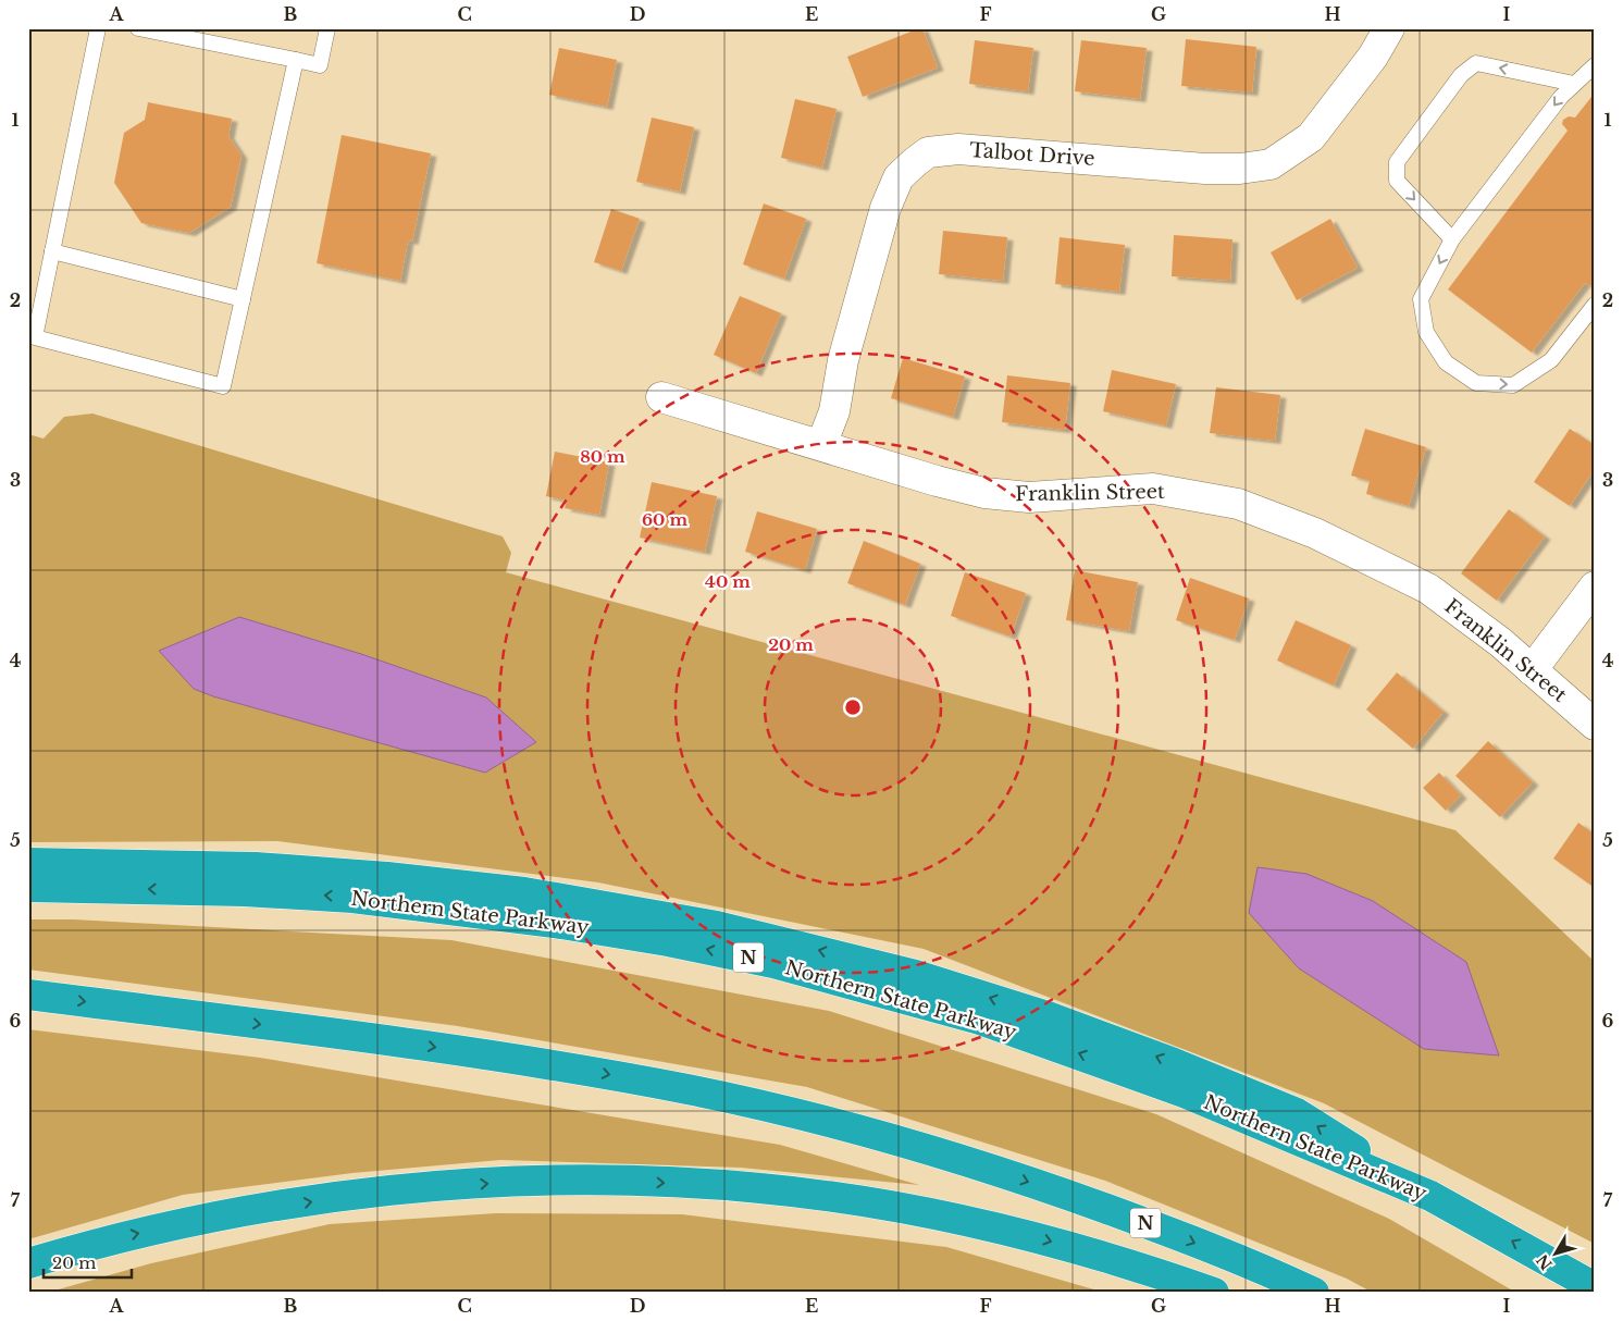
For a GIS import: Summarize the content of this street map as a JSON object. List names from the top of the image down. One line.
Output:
{"streets":{"highway":["Northern State Parkway","N"],"street":["Talbot Drive","Franklin Street"]},"crossings":[["Talbot Drive","Franklin Street"]],"scale_bar":"20 m","north":"bottom left","grid":{"columns":["A","B","C","D","E","F","G","H","I"],"rows":["1","2","3","4","5","6","7"]},"rings":["80 m","60 m","40 m","20 m"]}
